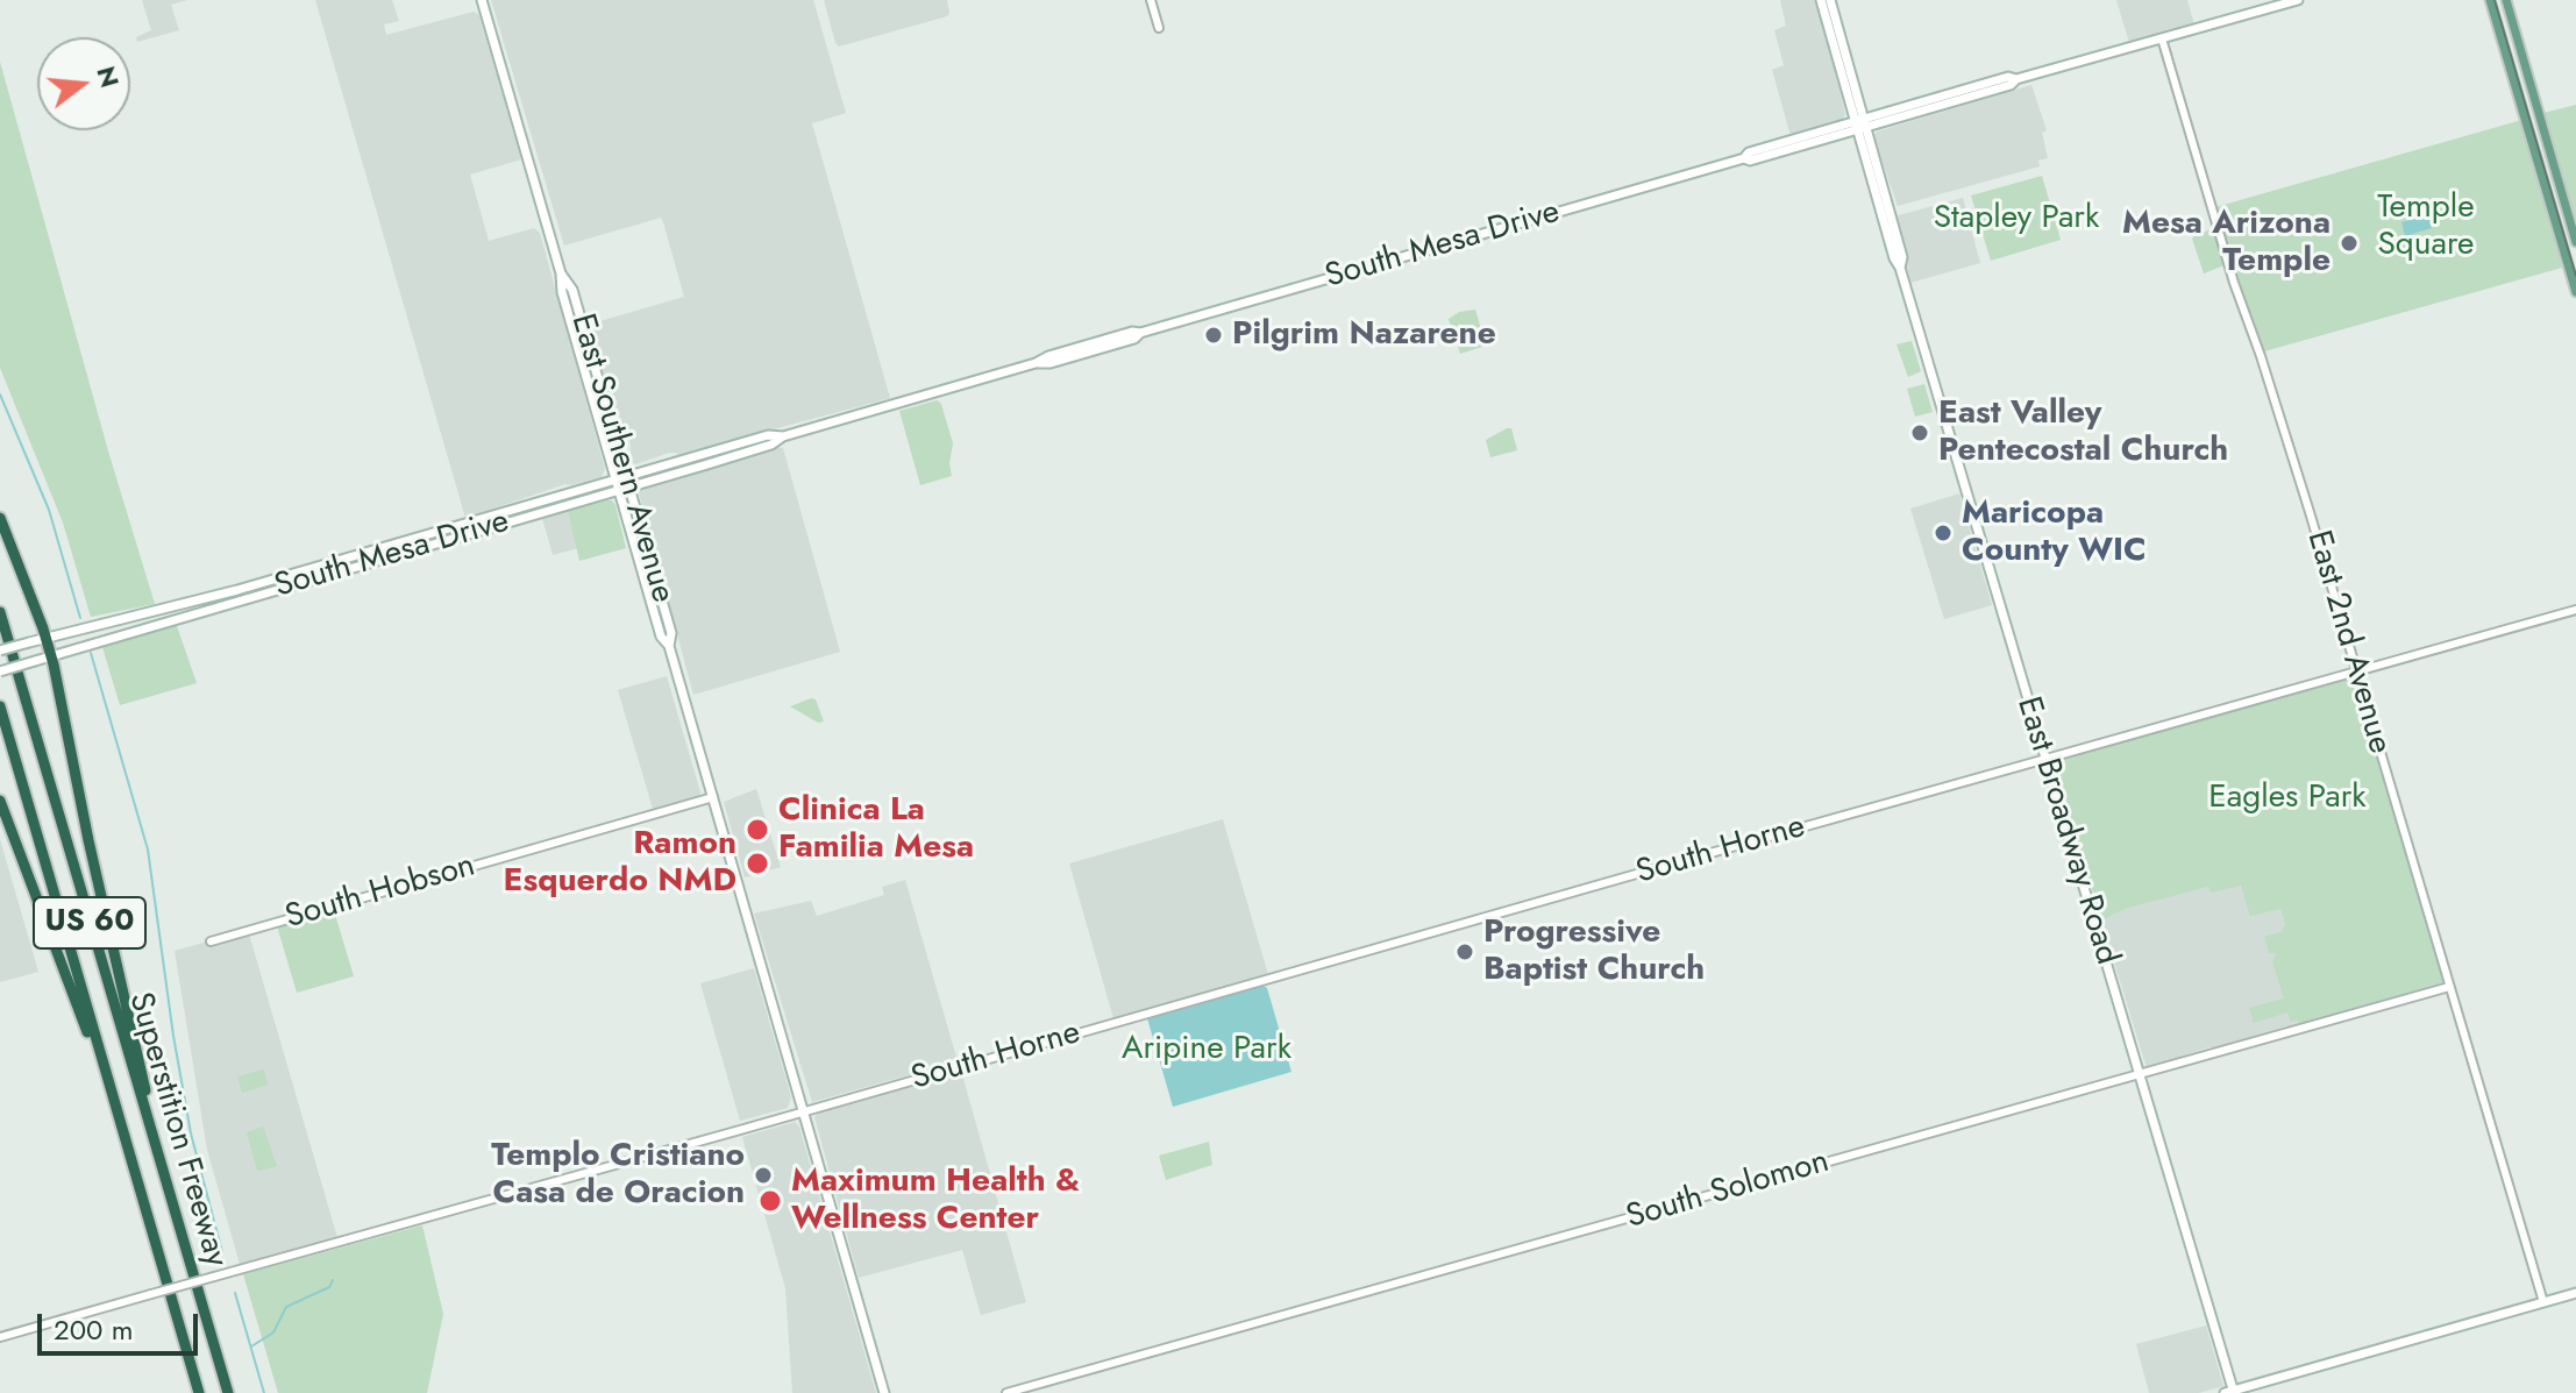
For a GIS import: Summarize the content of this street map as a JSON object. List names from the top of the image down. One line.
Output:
{"streets":{"highway":["US 60","Superstition Freeway"],"main road":["South Mesa Drive","East Southern Avenue","East Broadway Road"],"street":["East 2nd Avenue","South Horne","South Hobson","South Solomon"]},"crossings":[["South Mesa Drive","East Southern Avenue"],["South Mesa Drive","East 2nd Avenue"],["South Mesa Drive","East Broadway Road"],["East Southern Avenue","South Horne"],["East Southern Avenue","South Hobson"],["East 2nd Avenue","South Horne"],["East 2nd Avenue","South Solomon"],["East Broadway Road","South Horne"],["East Broadway Road","South Solomon"]],"parks":["Temple Square","Stapley Park","Eagles Park","Aripine Park"],"places":["Mesa Arizona Temple","Pilgrim Nazarene","East Valley Pentecostal Church","Maricopa County WIC","Clinica La Familia Mesa","Ramon Esquerdo NMD","Progressive Baptist Church","Templo Cristiano Casa de Oracion","Maximum Health & Wellness Center"],"scale_bar":"200 m","north":"right"}
